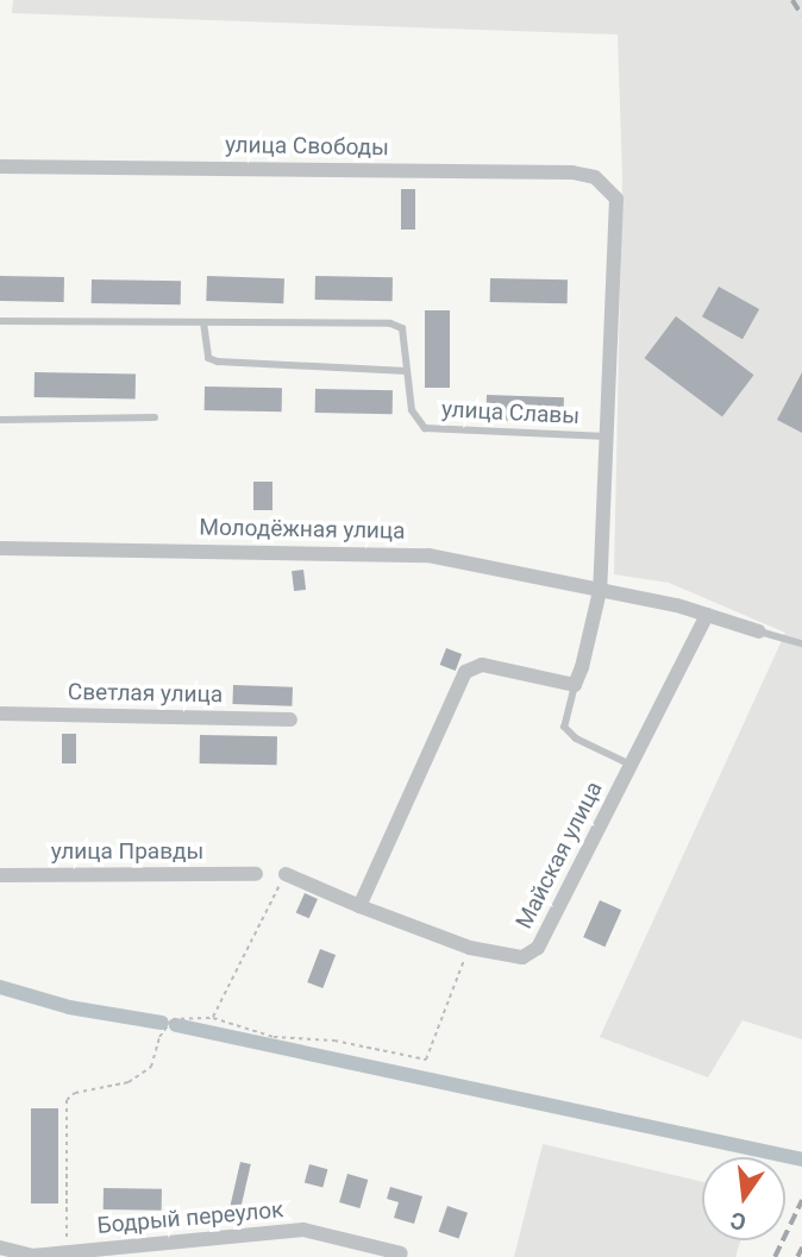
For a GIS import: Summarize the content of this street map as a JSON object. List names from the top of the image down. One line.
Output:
{"streets":{"street":["улица Свободы","Молодёжная улица","Светлая улица","улица Правды","Майская улица","Бодрый переулок"],"lane":["улица Славы"]},"crossings":[["улица Свободы","улица Славы"],["Молодёжная улица","Майская улица"]],"north":"bottom"}
